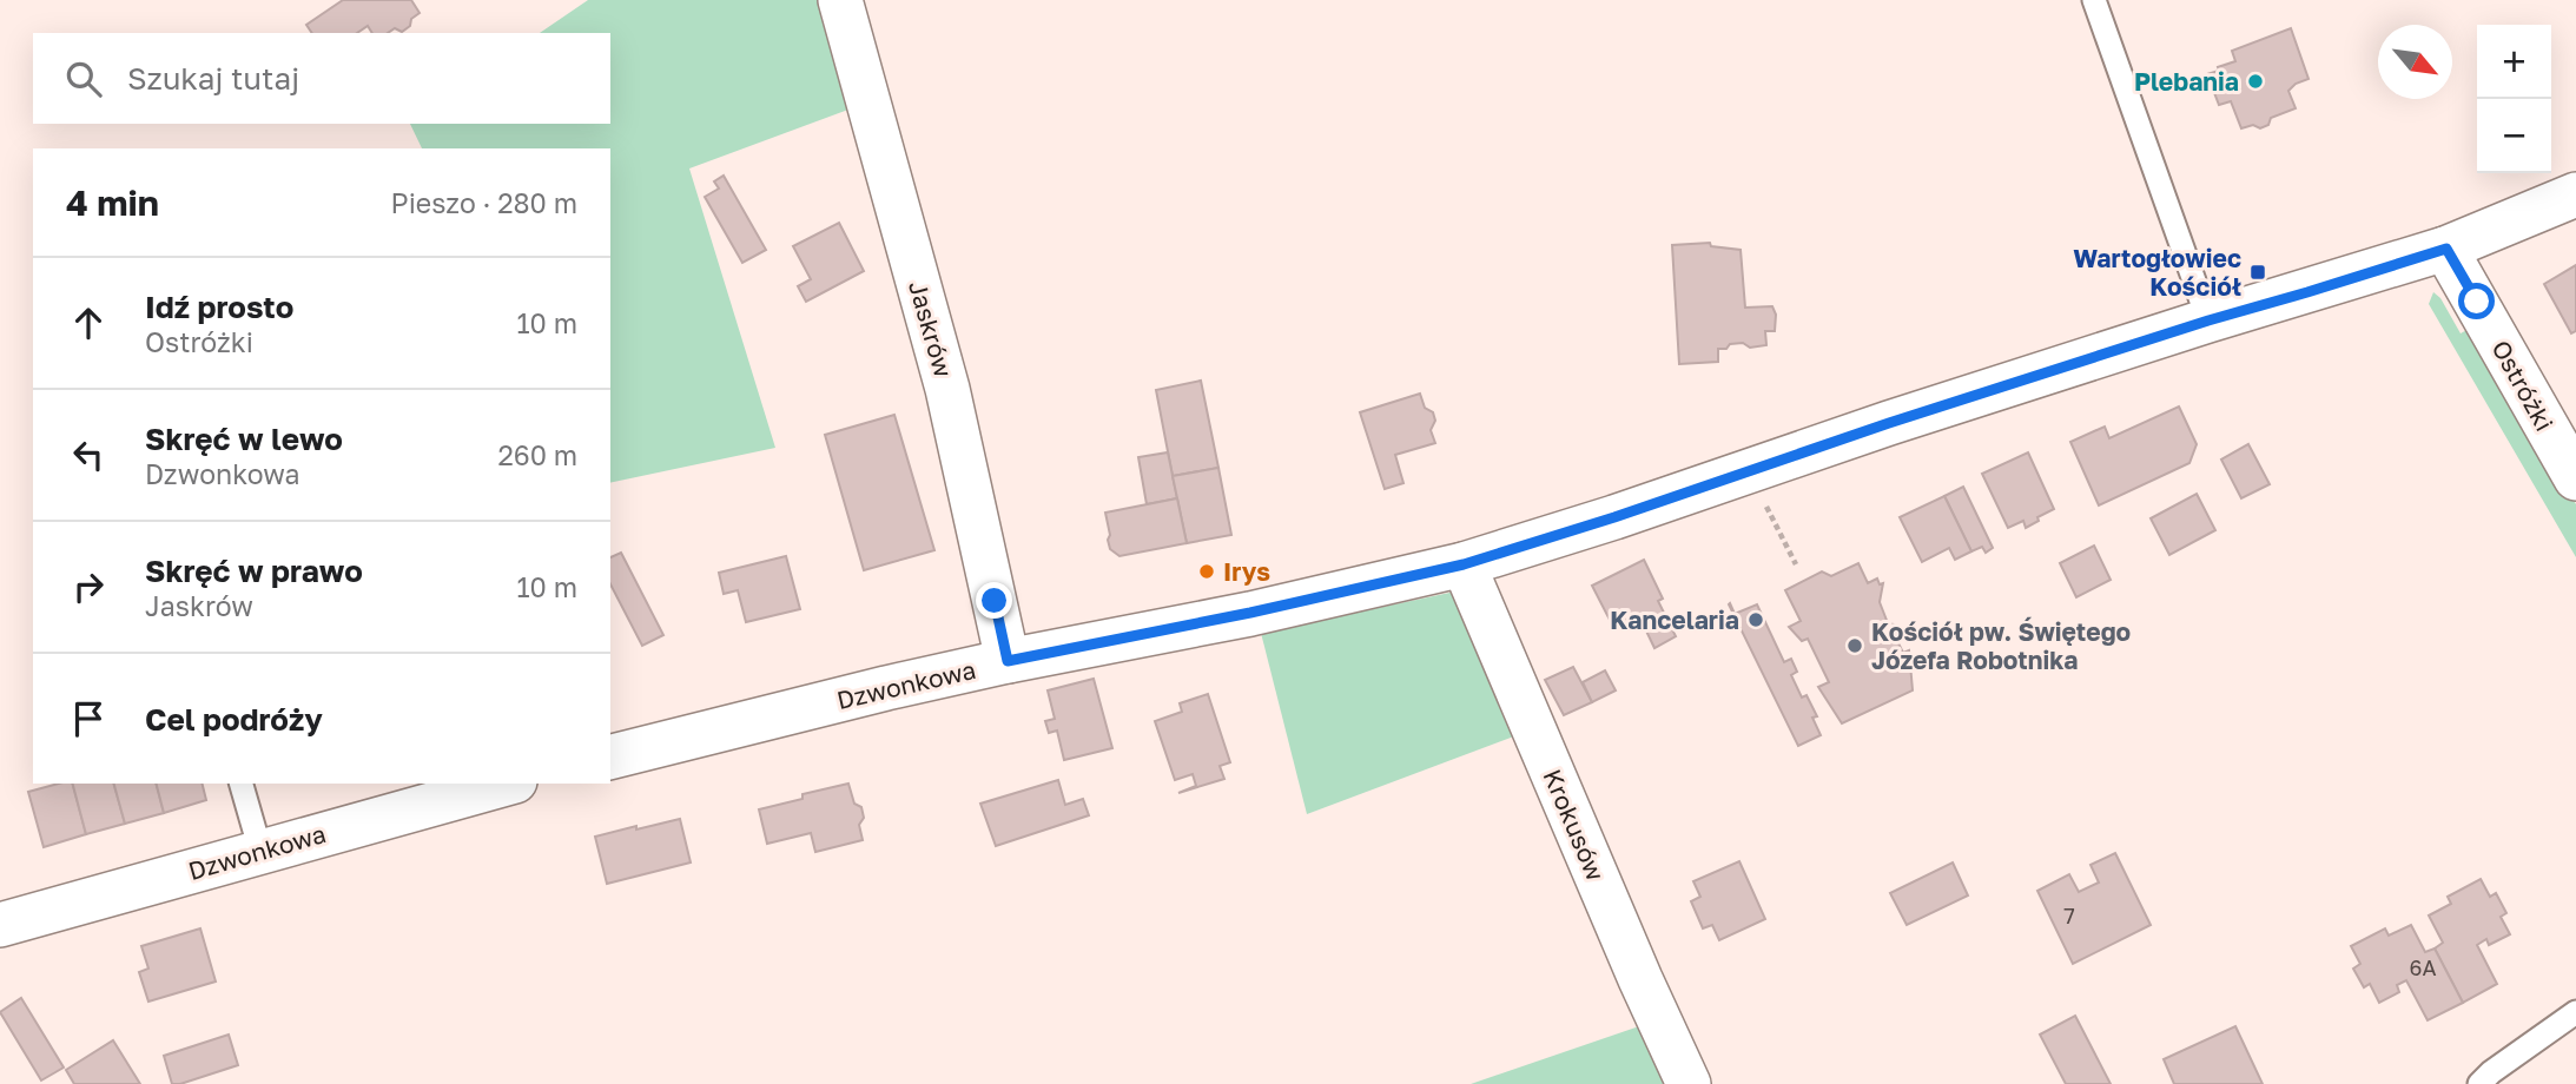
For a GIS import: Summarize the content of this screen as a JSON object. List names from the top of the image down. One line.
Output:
{"streets":{"street":["Jaskrów","Ostróżki","Dzwonkowa","Krokusów"]},"crossings":[["Jaskrów","Dzwonkowa"],["Ostróżki","Dzwonkowa"],["Dzwonkowa","Krokusów"]],"places":{"other":["Plebania","Irys","Kancelaria","Kościół pw. Świętego Józefa Robotnika"],"transit":["Wartogłowiec Kościół"]},"house_numbers":["7","6A"],"north":"bottom right","page":{"map_buttons":["+","−"],"search":"Szukaj tutaj","heading":["4 min","Pieszo · 280 m"],"list":[["Idź prosto","Ostróżki","10 m"],["Skręć w lewo","Dzwonkowa","260 m"],["Skręć w prawo","Jaskrów","10 m"],"Cel podróży"]}}
